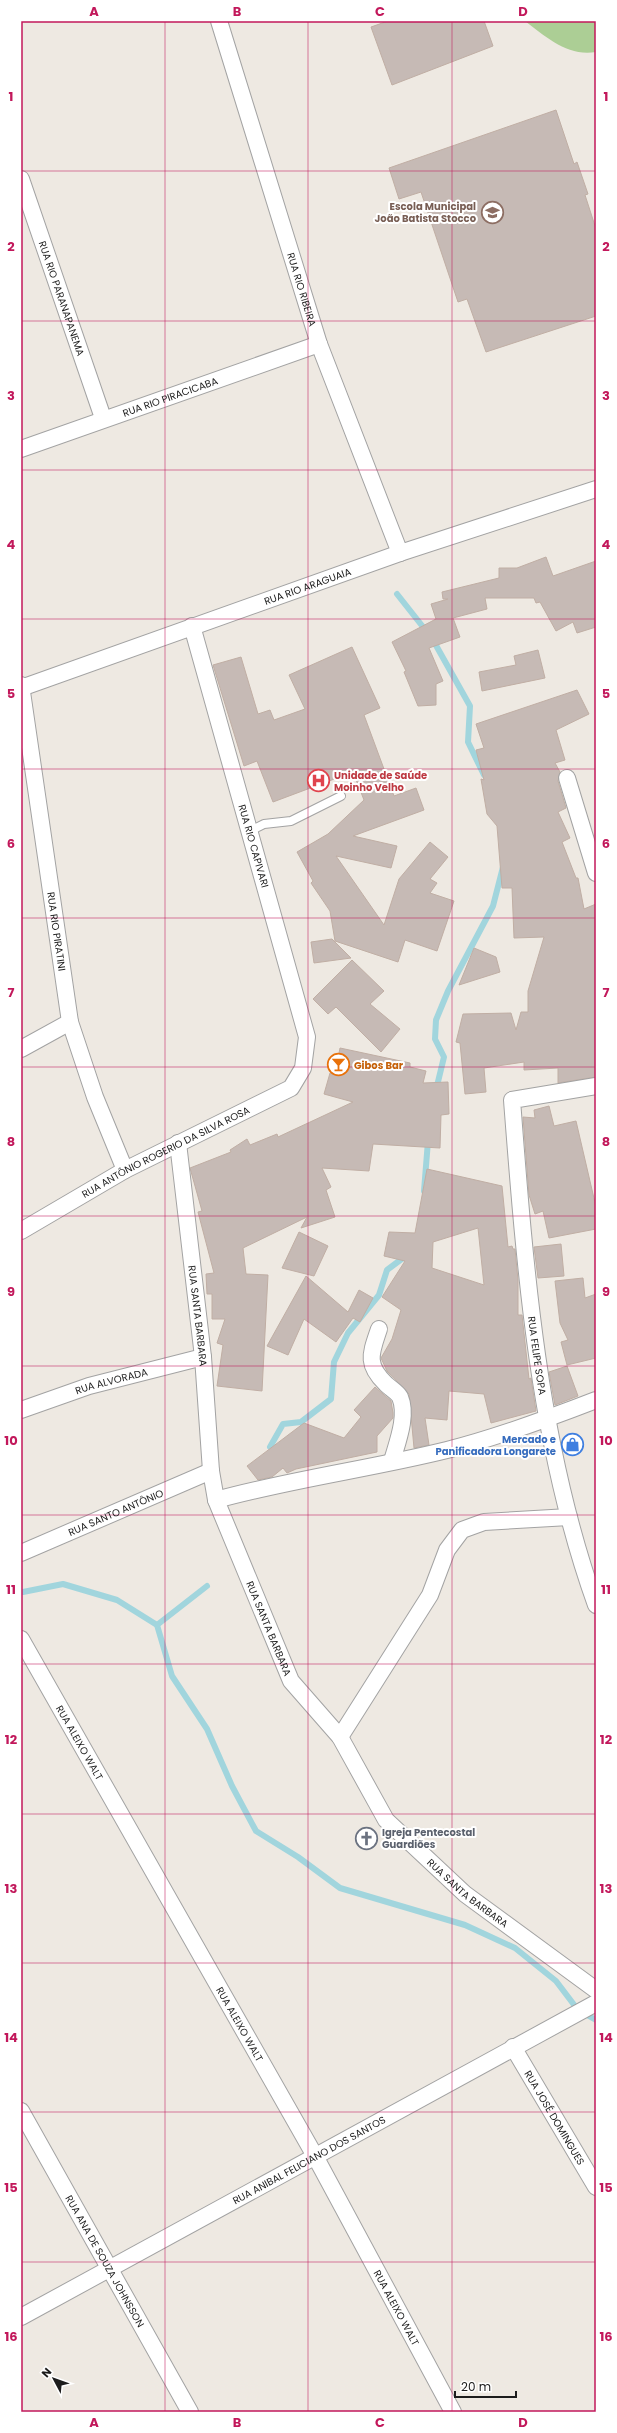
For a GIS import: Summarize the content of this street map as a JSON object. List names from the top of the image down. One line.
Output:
{"streets":{"street":["RUA RIO RIBEIRA","RUA RIO PARANAPANEMA","RUA RIO PIRACICABA","RUA RIO ARAGUAIA","RUA RIO CAPIVARI","RUA RIO PIRATINI","RUA ANTÔNIO ROGERIO DA SILVA ROSA","RUA SANTA BARBARA","RUA FELIPE SOPA","RUA ALVORADA","RUA SANTO ANTÔNIO","RUA ALEIXO WALT","RUA JOSÉ DOMINGUES","RUA ANIBAL FELICIANO DOS SANTOS","RUA ANA DE SOUZA JOHNSSON"]},"crossings":[["RUA RIO RIBEIRA","RUA RIO PIRACICABA"],["RUA RIO RIBEIRA","RUA RIO ARAGUAIA"],["RUA RIO PARANAPANEMA","RUA RIO PIRACICABA"],["RUA RIO ARAGUAIA","RUA RIO CAPIVARI"],["RUA RIO ARAGUAIA","RUA RIO PIRATINI"],["RUA RIO CAPIVARI","RUA ANTÔNIO ROGERIO DA SILVA ROSA"],["RUA RIO PIRATINI","RUA ANTÔNIO ROGERIO DA SILVA ROSA"],["RUA ANTÔNIO ROGERIO DA SILVA ROSA","RUA SANTA BARBARA"],["RUA SANTA BARBARA","RUA ALVORADA"],["RUA SANTA BARBARA","RUA SANTO ANTÔNIO"],["RUA ALEIXO WALT","RUA ANIBAL FELICIANO DOS SANTOS"],["RUA JOSÉ DOMINGUES","RUA ANIBAL FELICIANO DOS SANTOS"],["RUA ANIBAL FELICIANO DOS SANTOS","RUA ANA DE SOUZA JOHNSSON"]],"places":{"school or university":["Escola Municipal João Batista Stocco"],"hospital":["Unidade de Saúde Moinho Velho"],"bar":["Gibos Bar"],"shop":["Mercado e Panificadora Longarete"],"church":["Igreja Pentecostal Guardiões"]},"scale_bar":"20 m","north":"top left","grid":{"columns":["A","B","C","D"],"rows":["1","2","3","4","5","6","7","8","9","10","11","12","13","14","15","16"]}}
